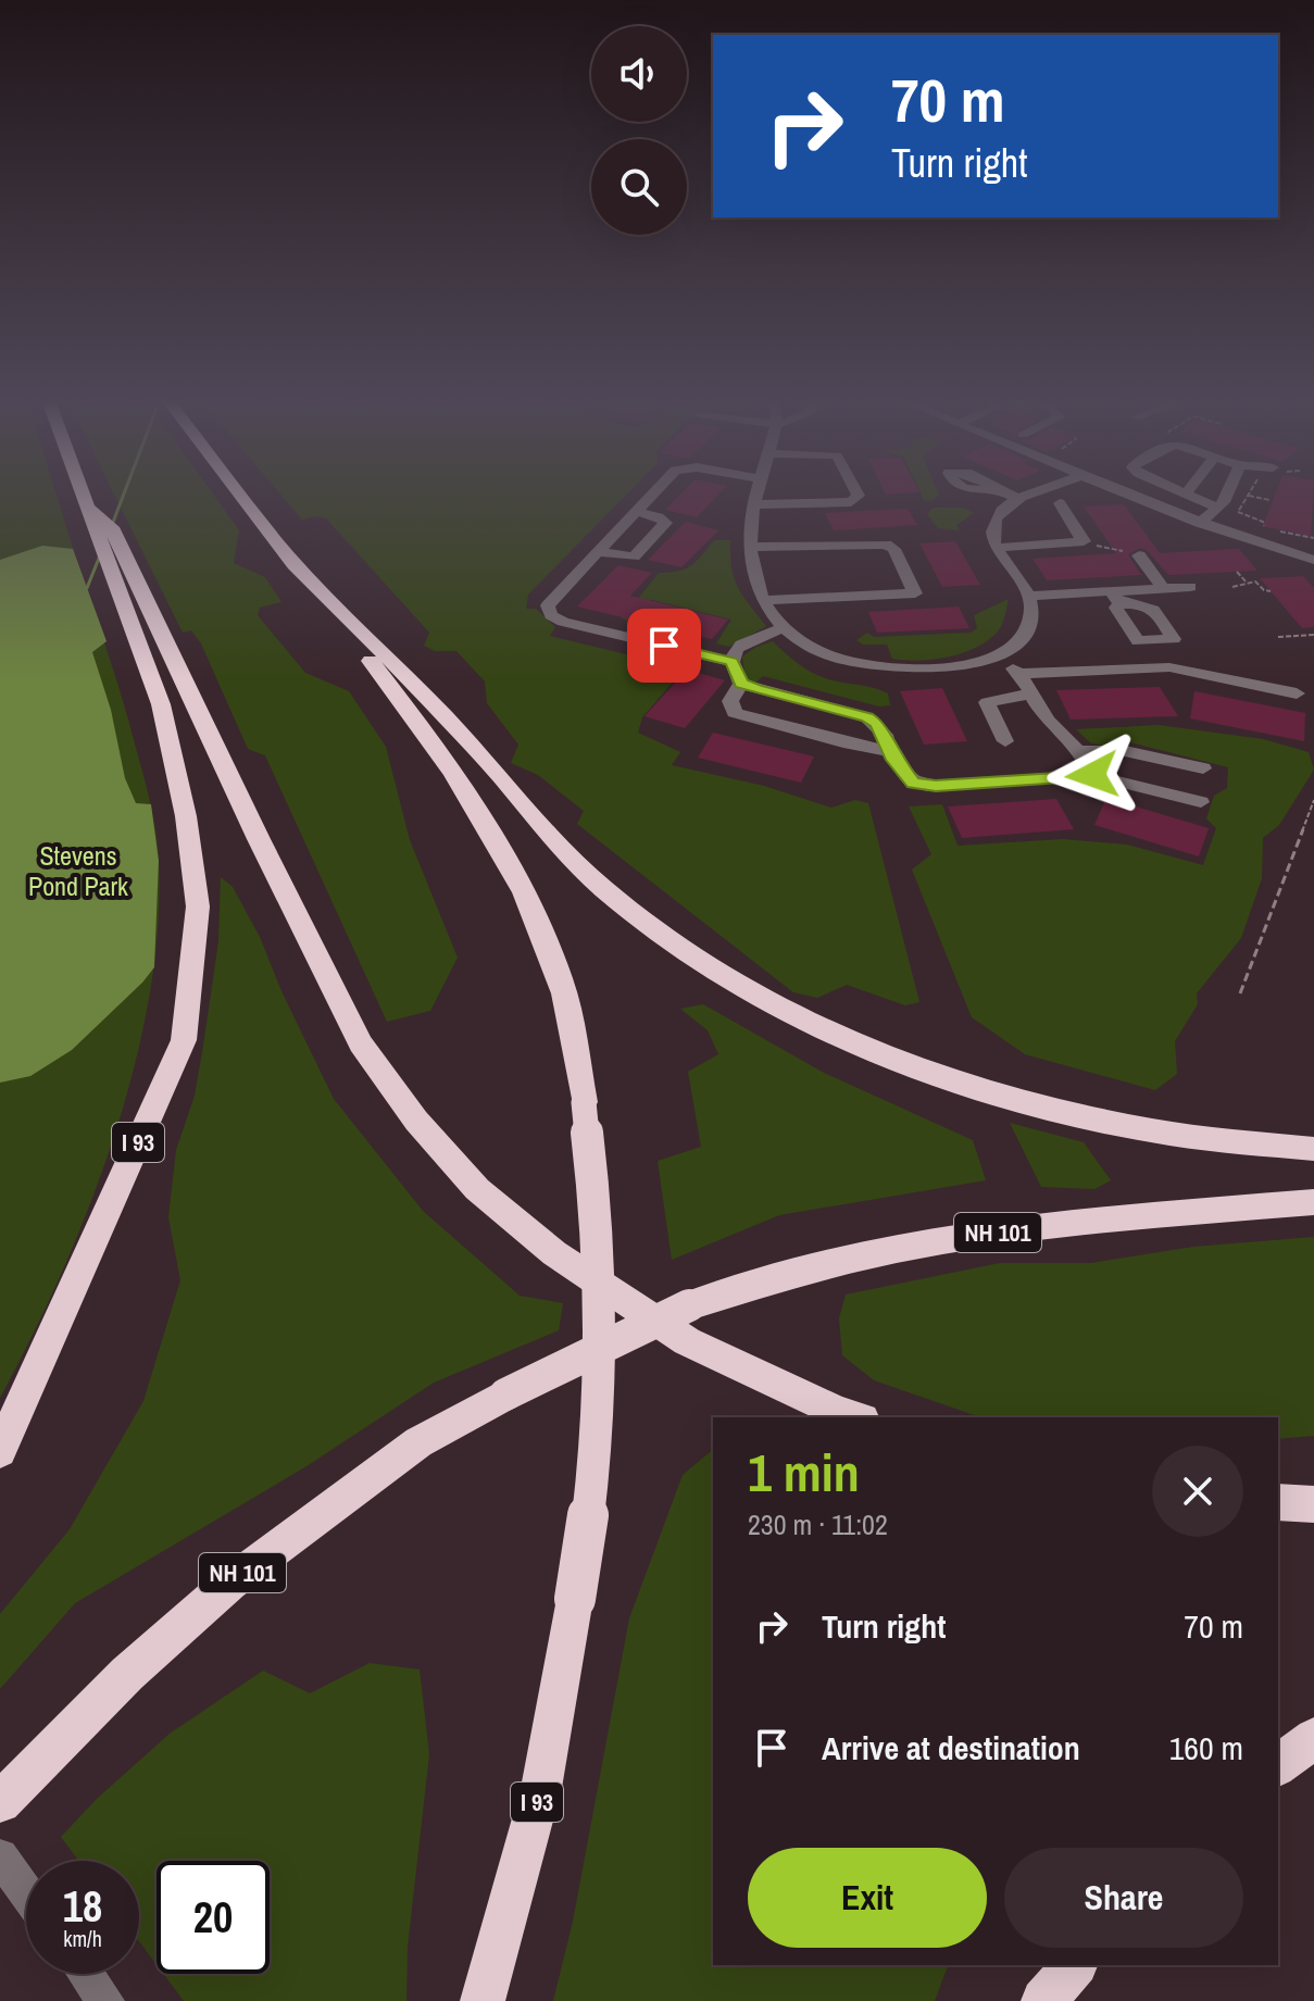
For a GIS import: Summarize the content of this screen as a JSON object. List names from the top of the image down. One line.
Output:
{"streets":{"highway":["I 93","NH 101"]},"parks":["Stevens Pond Park"],"page":{"turn":["70 m","Turn right"],"heading":["1 min","230 m · 11:02"],"list":[{"name":"Turn right","value":"70 m"},{"name":"Arrive at destination","value":"160 m"}],"buttons":["Exit","Share"],"speed":"18 km/h","limit":"20"}}
